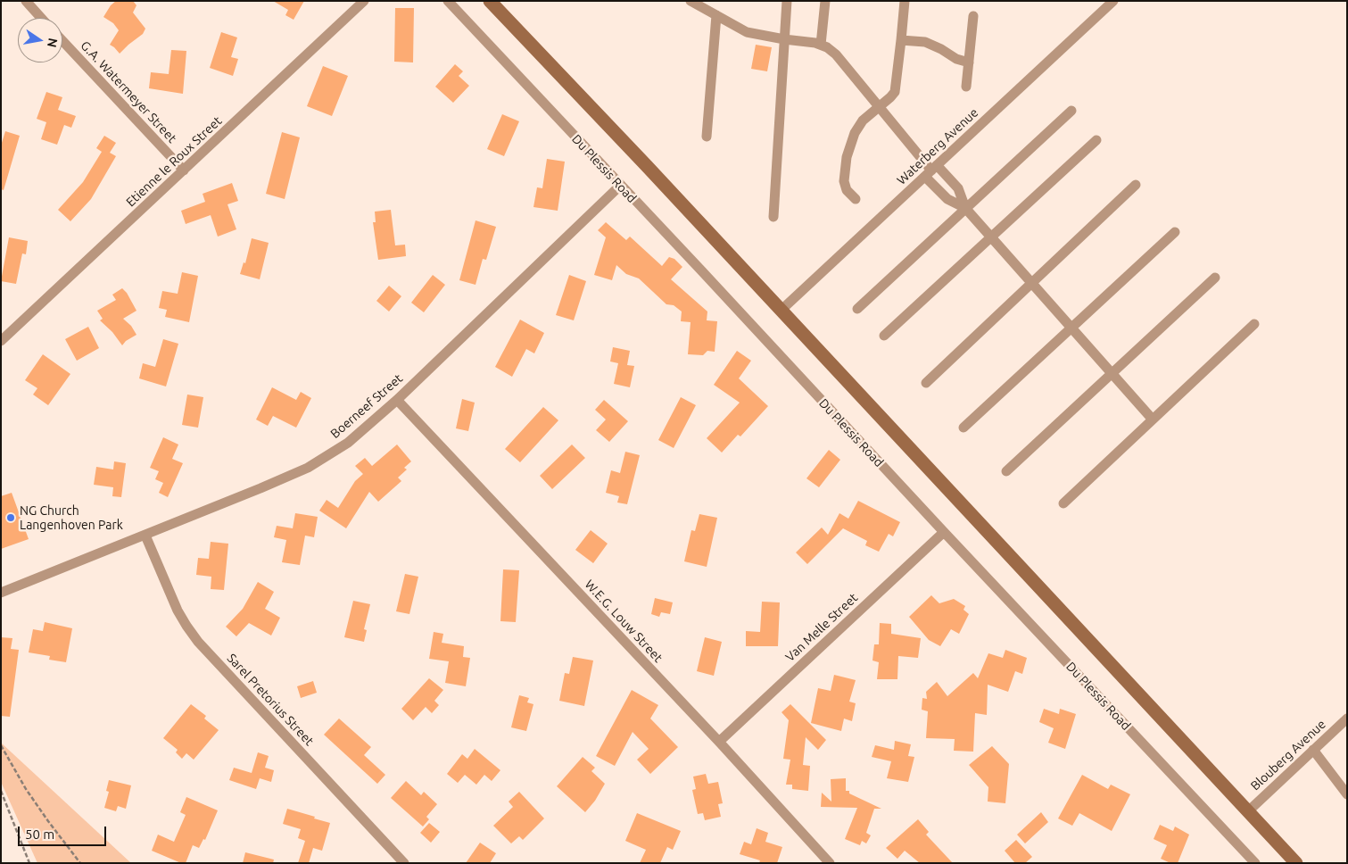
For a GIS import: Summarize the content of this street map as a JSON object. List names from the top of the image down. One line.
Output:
{"streets":{"street":["G.A. Watermeyer Street","Waterberg Avenue","Etienne le Roux Street","Du Plessis Road","Boerneef Street","W.E.G. Louw Street","Van Melle Street","Sarel Pretorius Street","Blouberg Avenue"]},"crossings":[["G.A. Watermeyer Street","Etienne le Roux Street"],["Du Plessis Road","Boerneef Street"],["Du Plessis Road","Van Melle Street"],["Boerneef Street","W.E.G. Louw Street"],["Boerneef Street","Sarel Pretorius Street"],["W.E.G. Louw Street","Van Melle Street"]],"places":["NG Church Langenhoven Park"],"scale_bar":"50 m","north":"right"}
